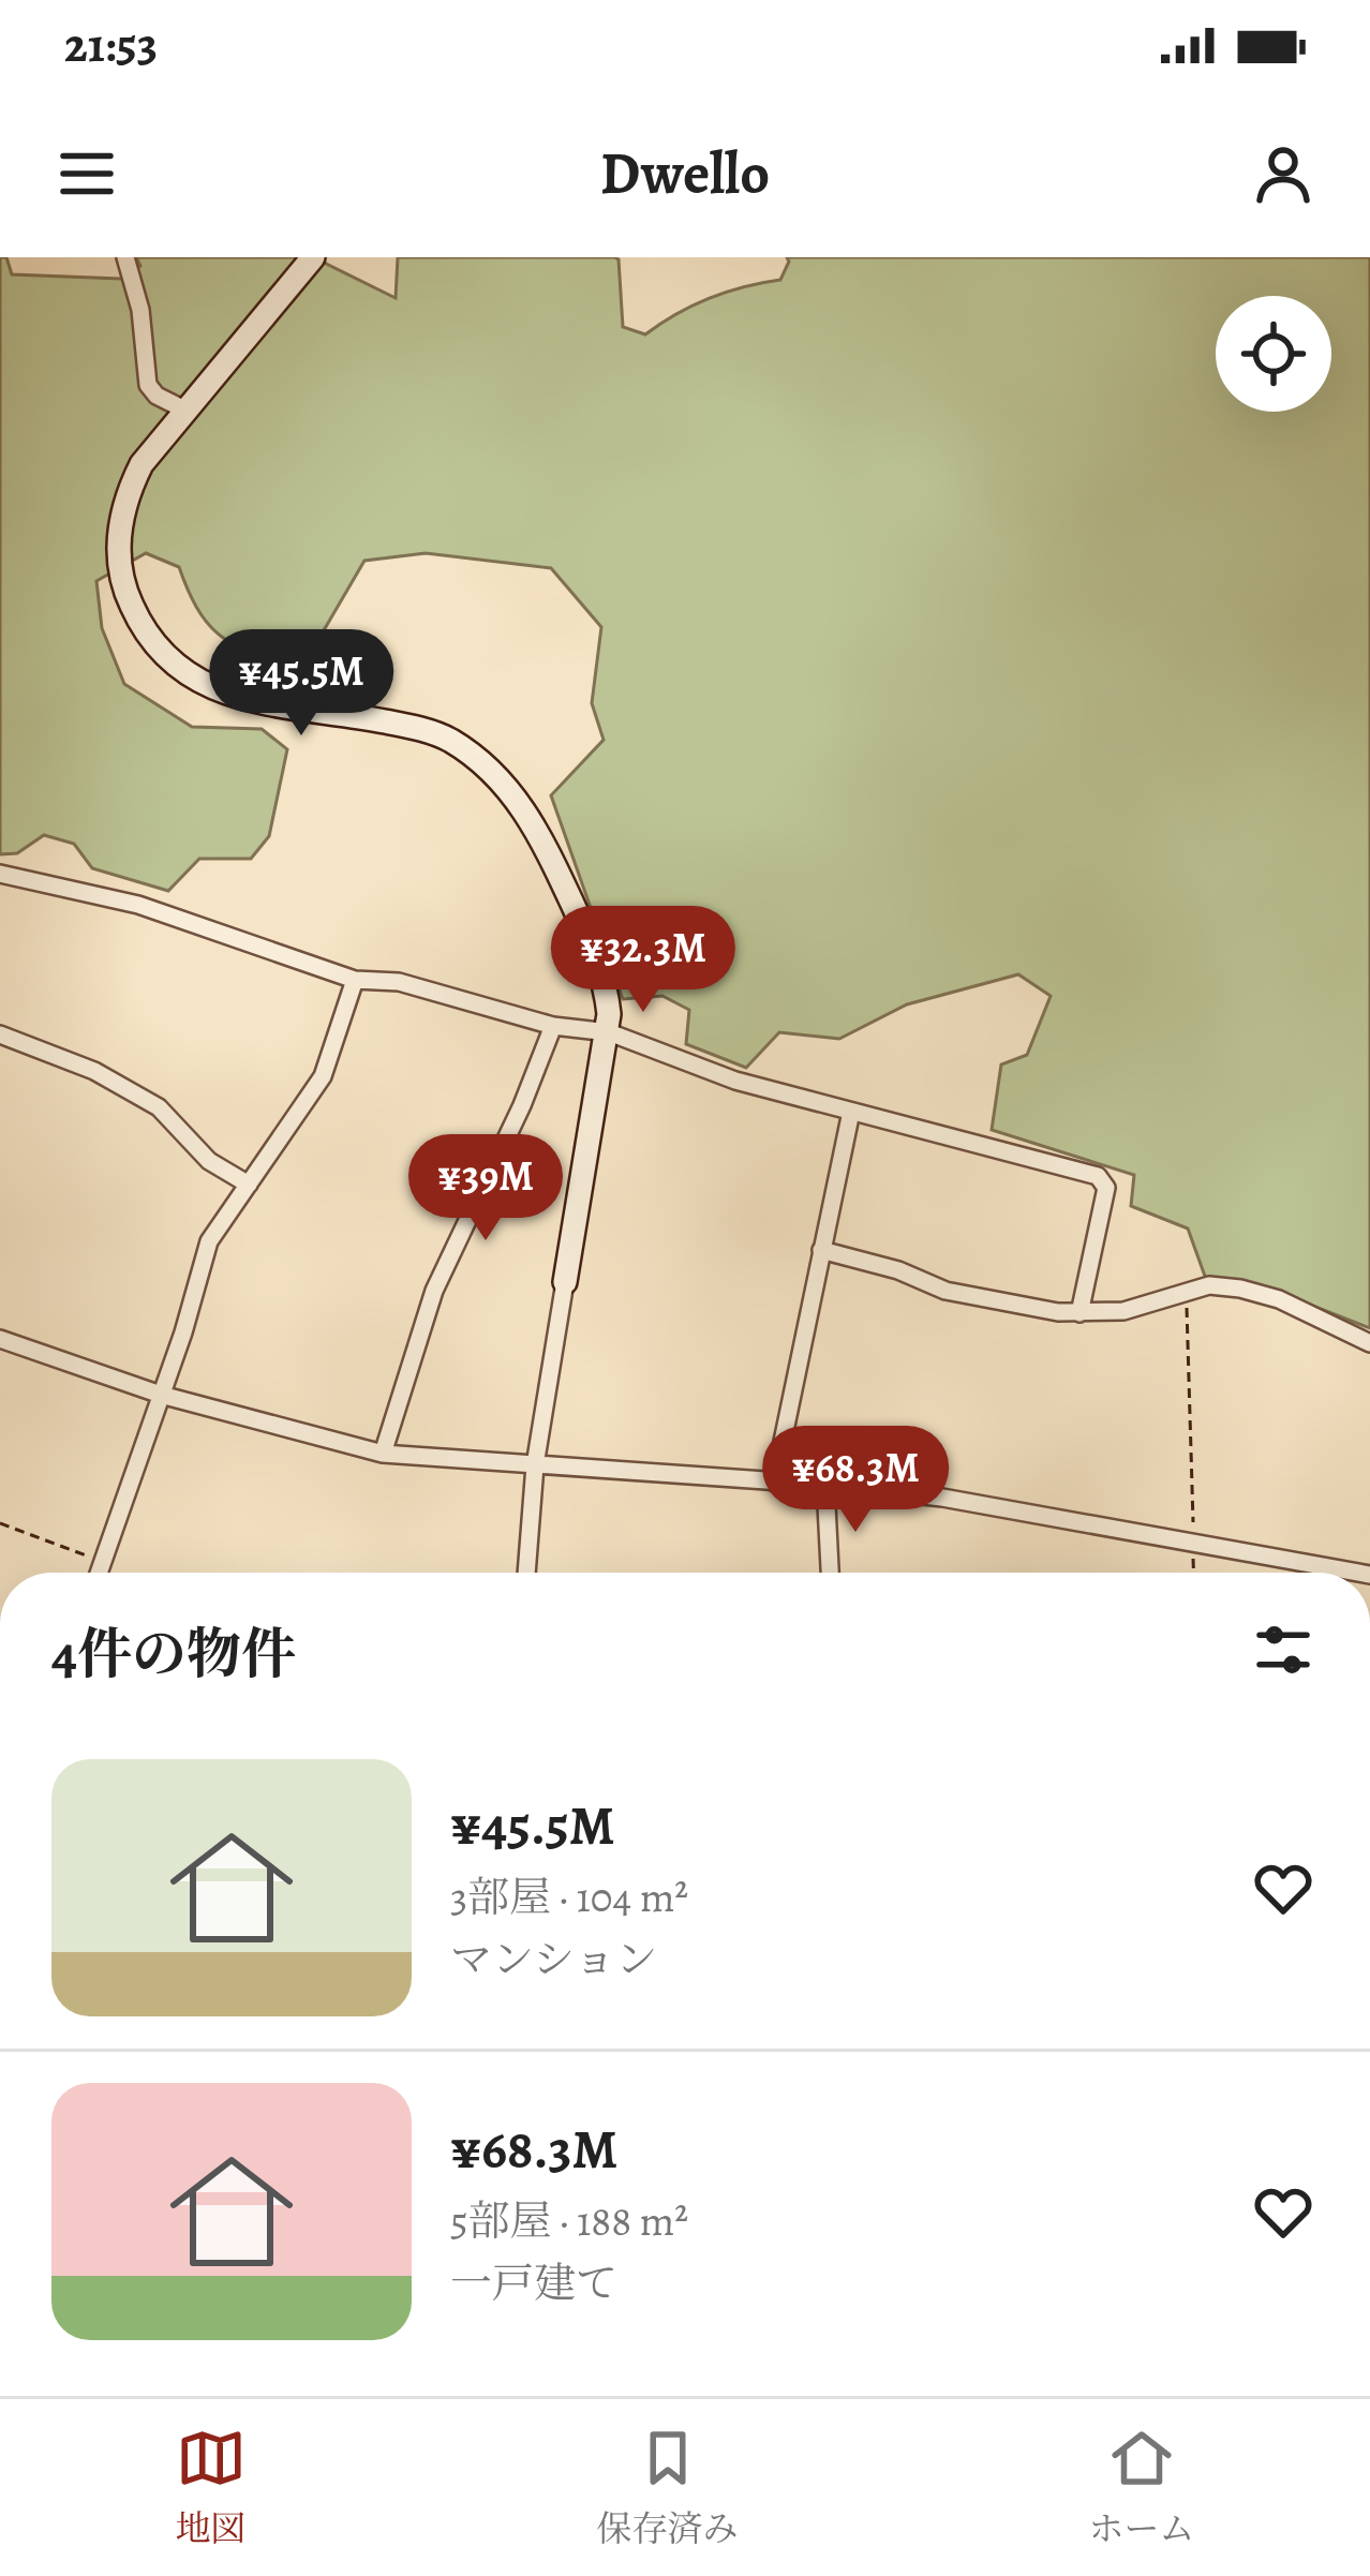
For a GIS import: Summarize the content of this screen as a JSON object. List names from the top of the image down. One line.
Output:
{"page":{"status":"21:53","header":"Dwello","price":["¥45.5M","¥32.3M","¥39M","¥68.3M"],"heading":"4件の物件","list":[{"name":"¥45.5M","note":"3部屋 · 104 m² · マンション"},{"name":"¥68.3M","note":"5部屋 · 188 m² · 一戸建て"}],"tabs":["地図","保存済み","ホーム"]}}
